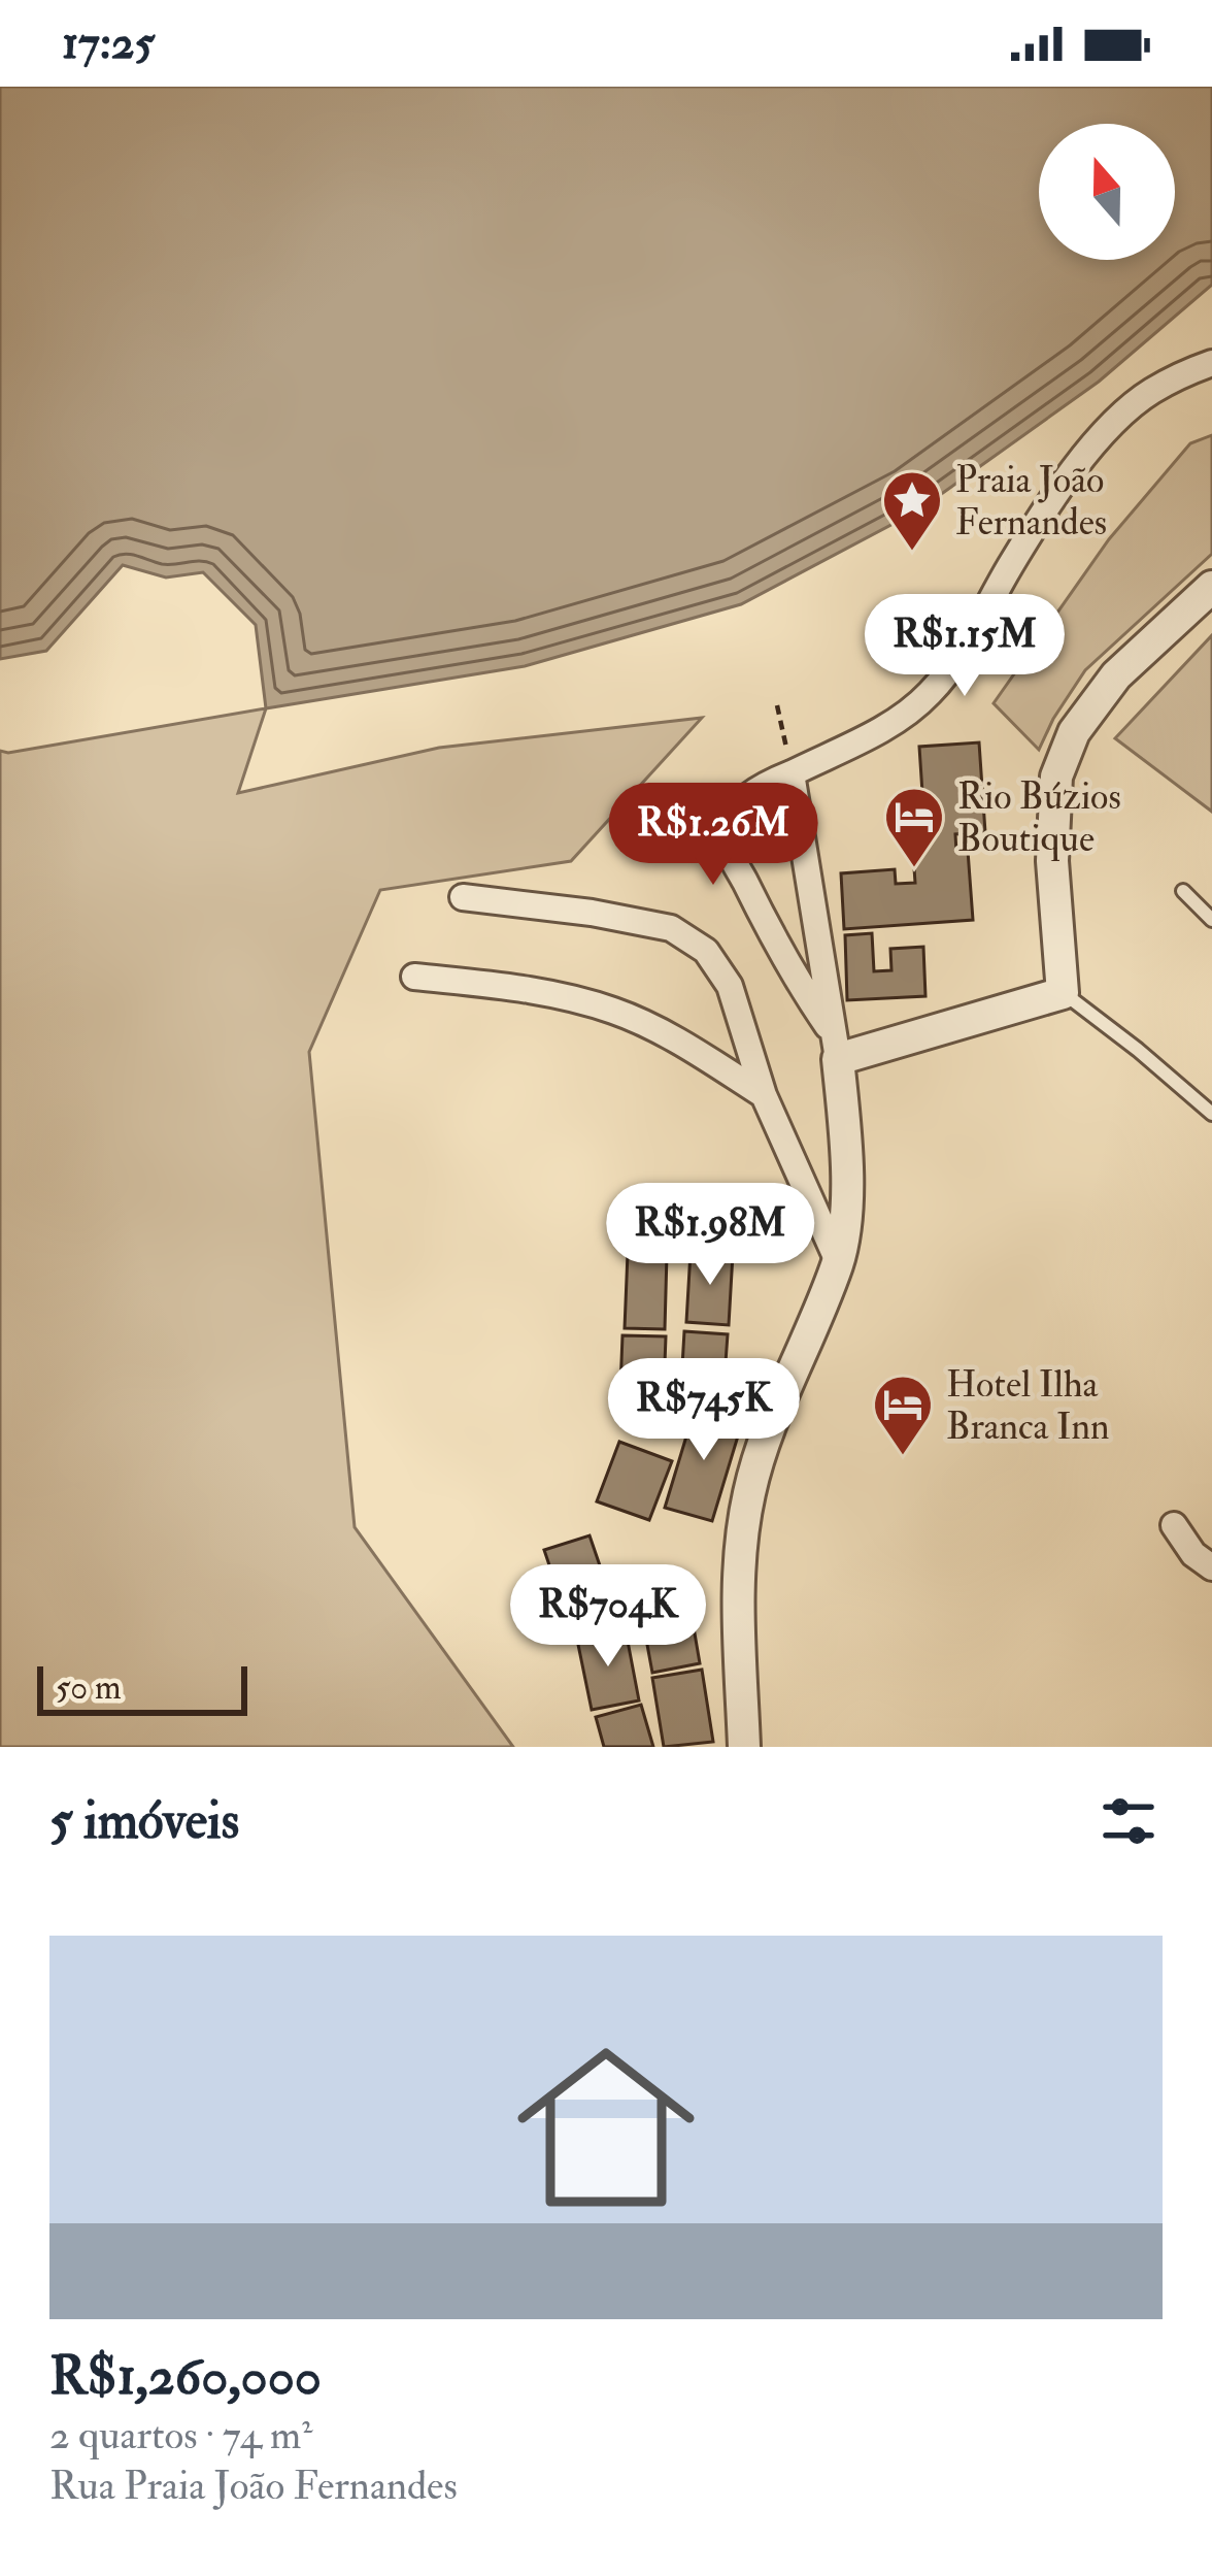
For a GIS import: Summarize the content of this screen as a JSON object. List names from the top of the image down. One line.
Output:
{"places":{"place":["Praia João Fernandes"],"hotel":["Rio Búzios Boutique","Hotel Ilha Branca Inn"]},"scale_bar":"50 m","north":"top","page":{"status":"17:25","price":["R$1.15M","R$1.26M","R$1.98M","R$745K","R$704K"],"scale":"50 m","heading":"5 imóveis","list":[{"name":"R$1,260,000","note":"2 quartos · 74 m² · Rua Praia João Fernandes"}]}}
